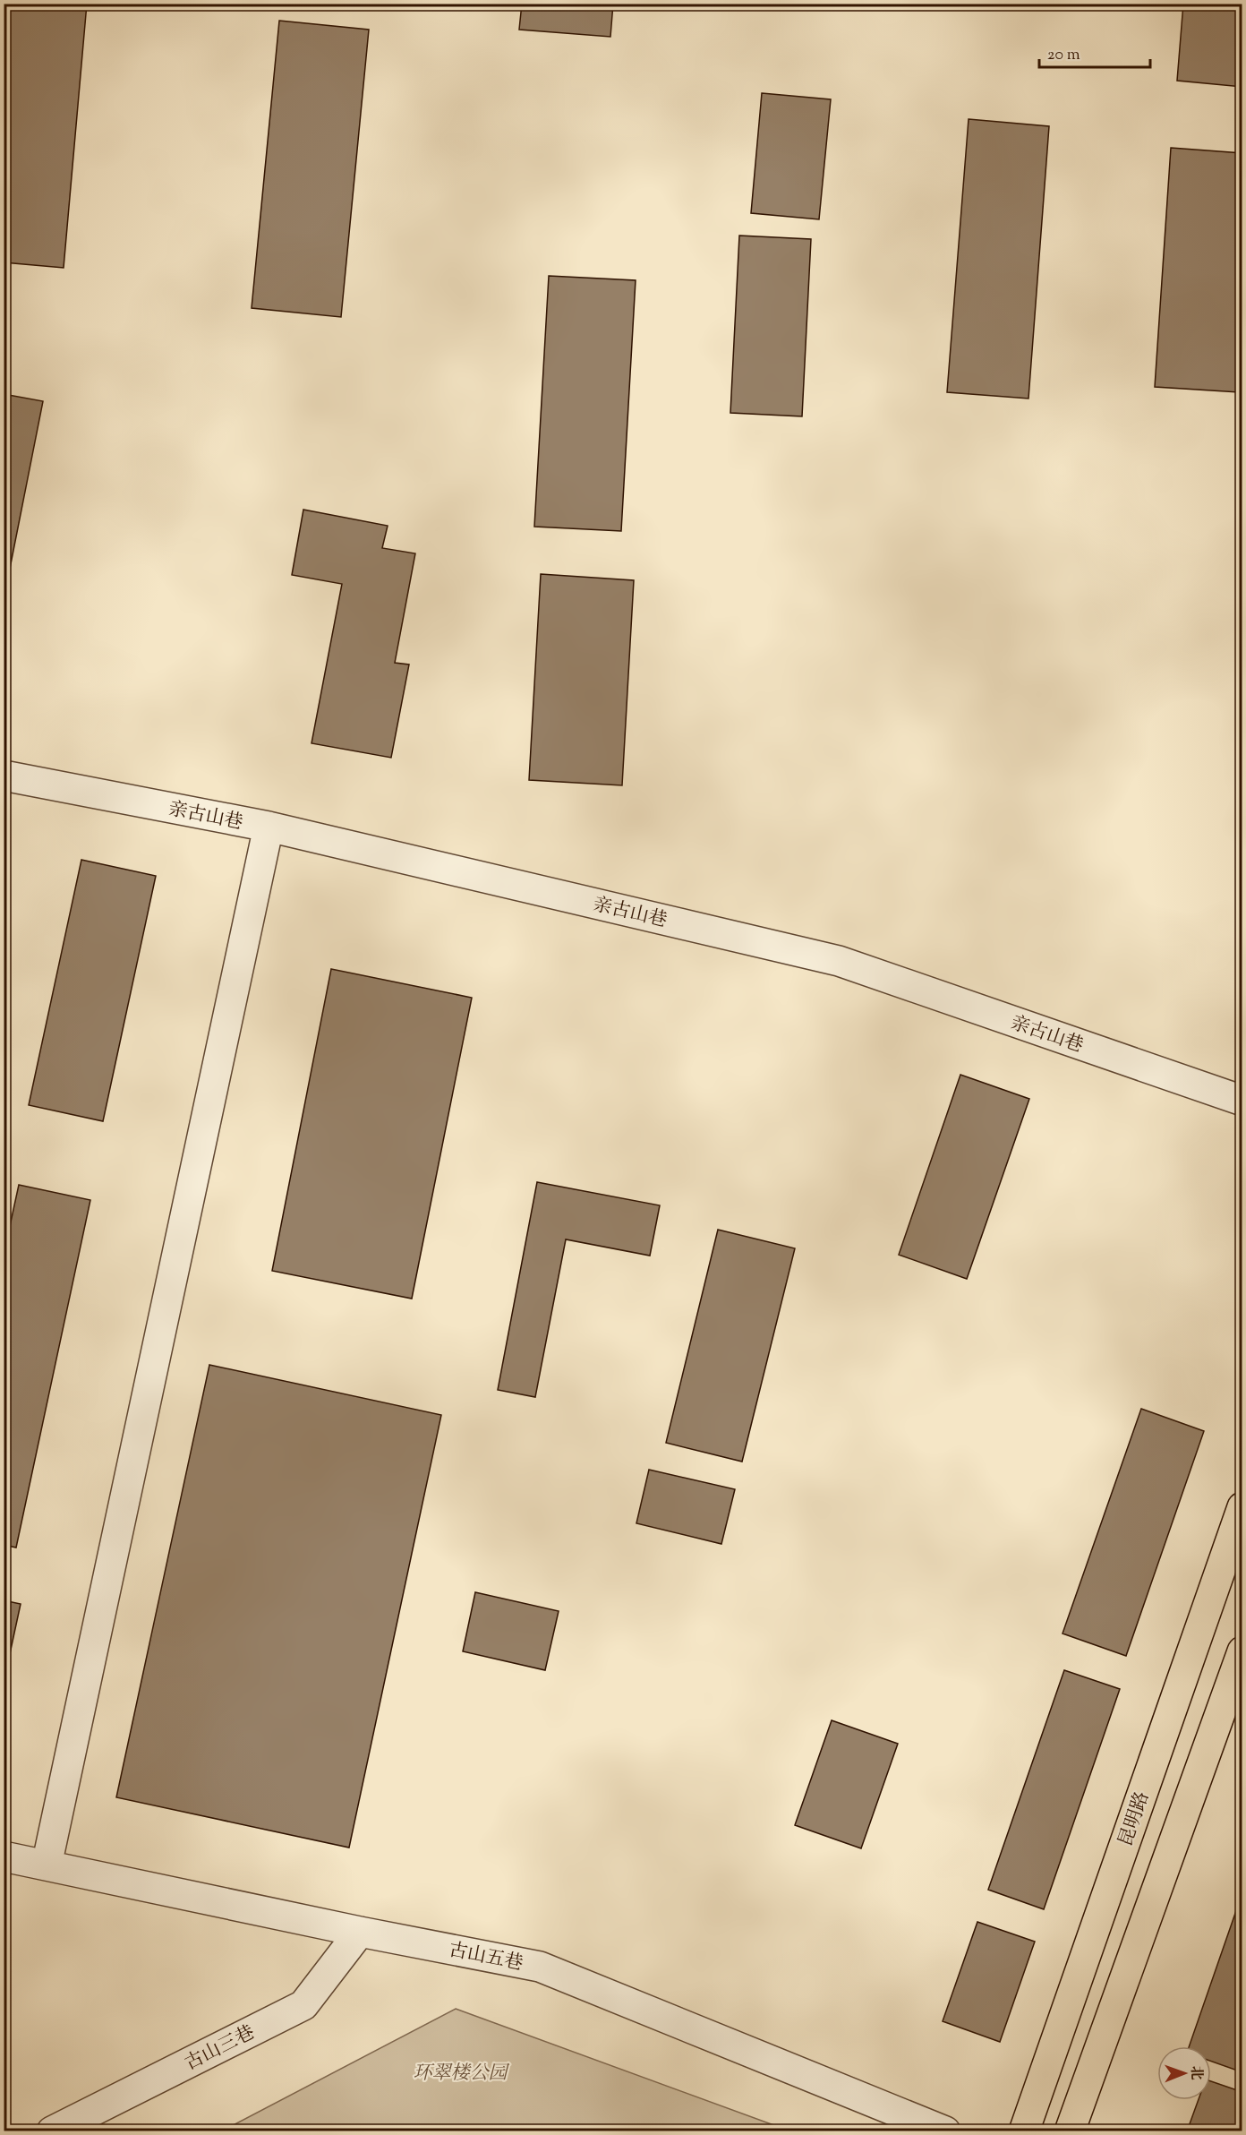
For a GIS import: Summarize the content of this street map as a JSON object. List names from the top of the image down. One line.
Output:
{"streets":{"main road":["昆明路"],"street":["亲古山巷","古山五巷","古山三巷"]},"crossings":[["古山五巷","古山三巷"]],"parks":["环翠楼公园"],"scale_bar":"20 m","north":"right"}
